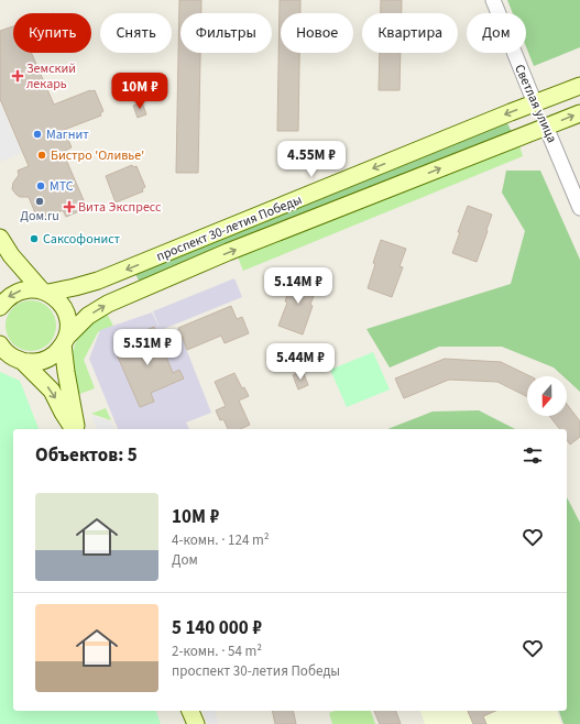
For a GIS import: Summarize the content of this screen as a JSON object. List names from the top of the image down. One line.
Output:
{"streets":{"main road":["Светлая улица","проспект 30-летия Победы"]},"crossings":[["Светлая улица","проспект 30-летия Победы"]],"places":{"health":["Земский лекарь","Вита Экспресс"],"other":["Магнит","Бистро 'Оливье'","МТС","Дом.ru","Саксофонист"]},"north":"bottom","page":{"chip":["Купить","Снять","Фильтры","Новое","Квартира","Дом"],"price":["10M ₽","4.55M ₽","5.14M ₽","5.51M ₽","5.44M ₽"],"heading":"Объектов: 5","list":[{"name":"10M ₽","note":"4-комн. · 124 m² · Дом"},{"name":"5 140 000 ₽","note":"2-комн. · 54 m² · проспект 30-летия Победы"}]}}
